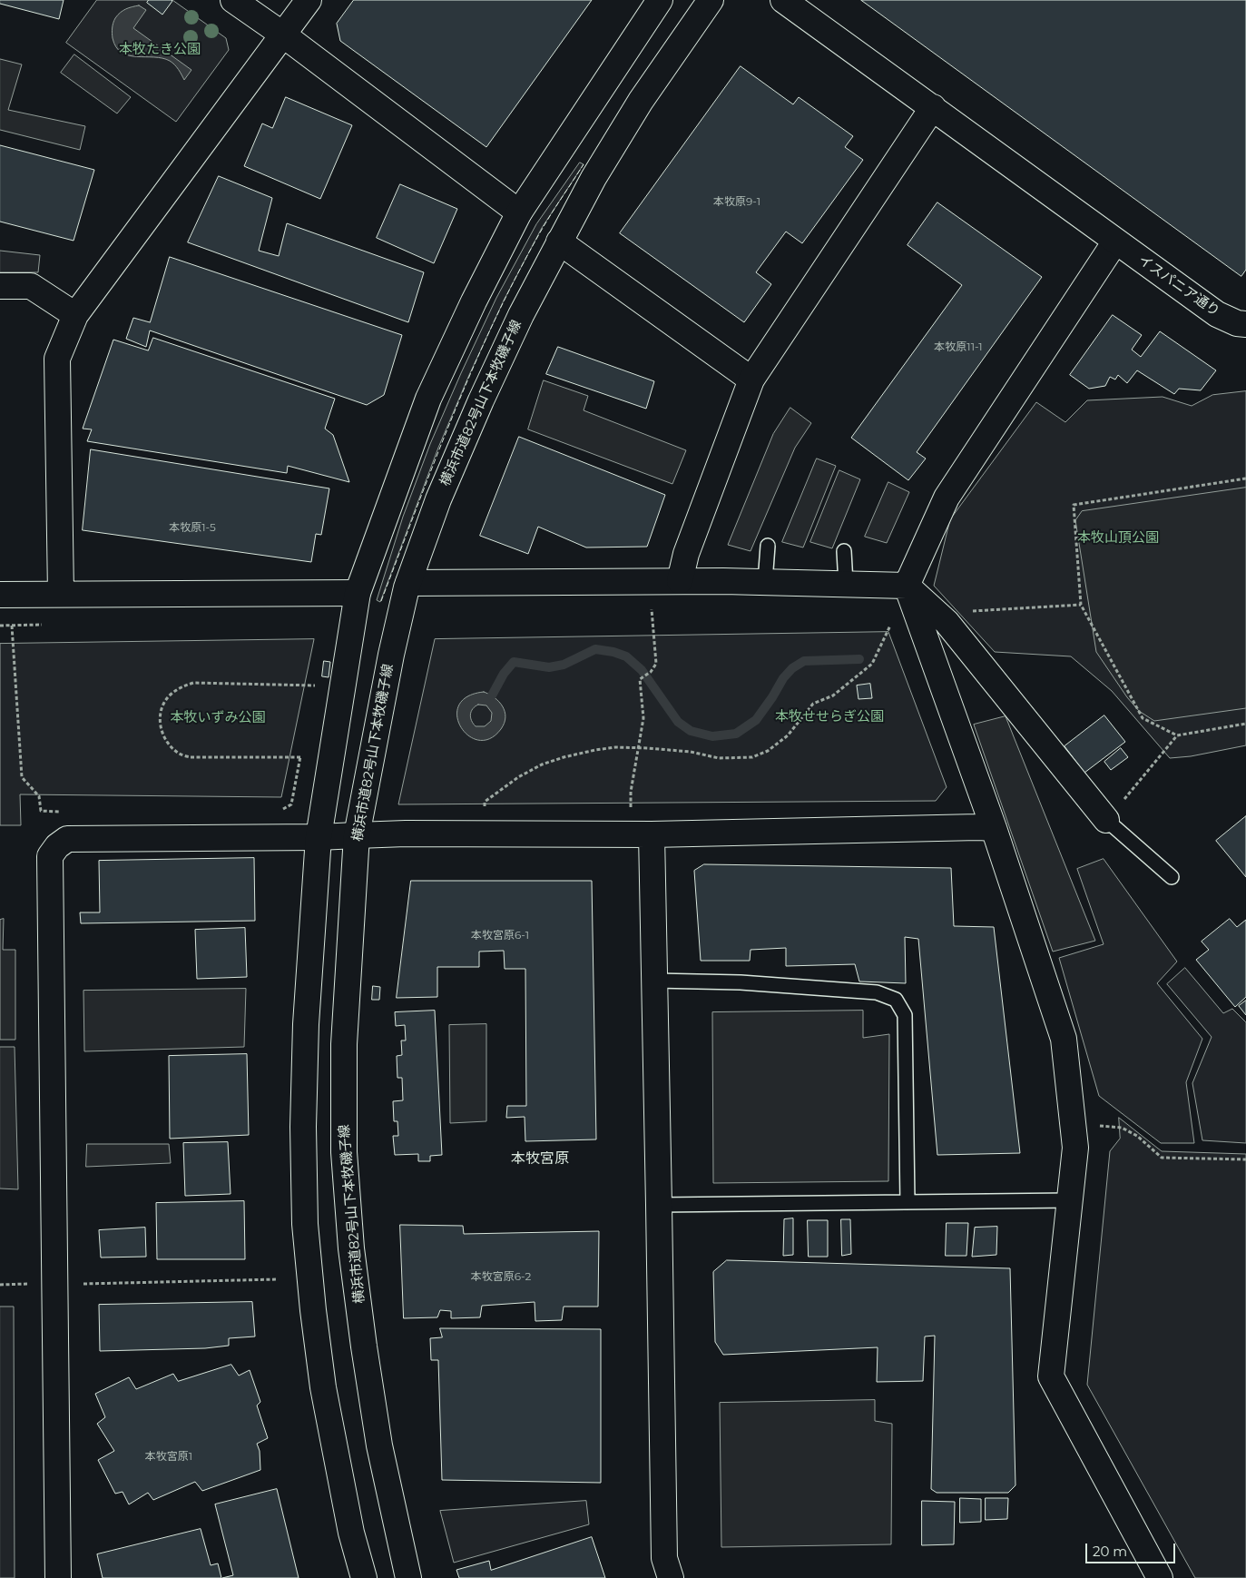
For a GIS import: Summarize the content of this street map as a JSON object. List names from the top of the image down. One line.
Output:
{"streets":{"street":["イスパニア通り","横浜市道82号山下本牧磯子線"]},"districts":["本牧宮原"],"parks":["本牧たき公園","本牧山頂公園","本牧せせらぎ公園","本牧いずみ公園"],"house_numbers":["本牧原9-1","本牧原11-1","本牧原1-5","本牧宮原6-1","本牧宮原6-2","本牧宮原1"],"scale_bar":"20 m"}
